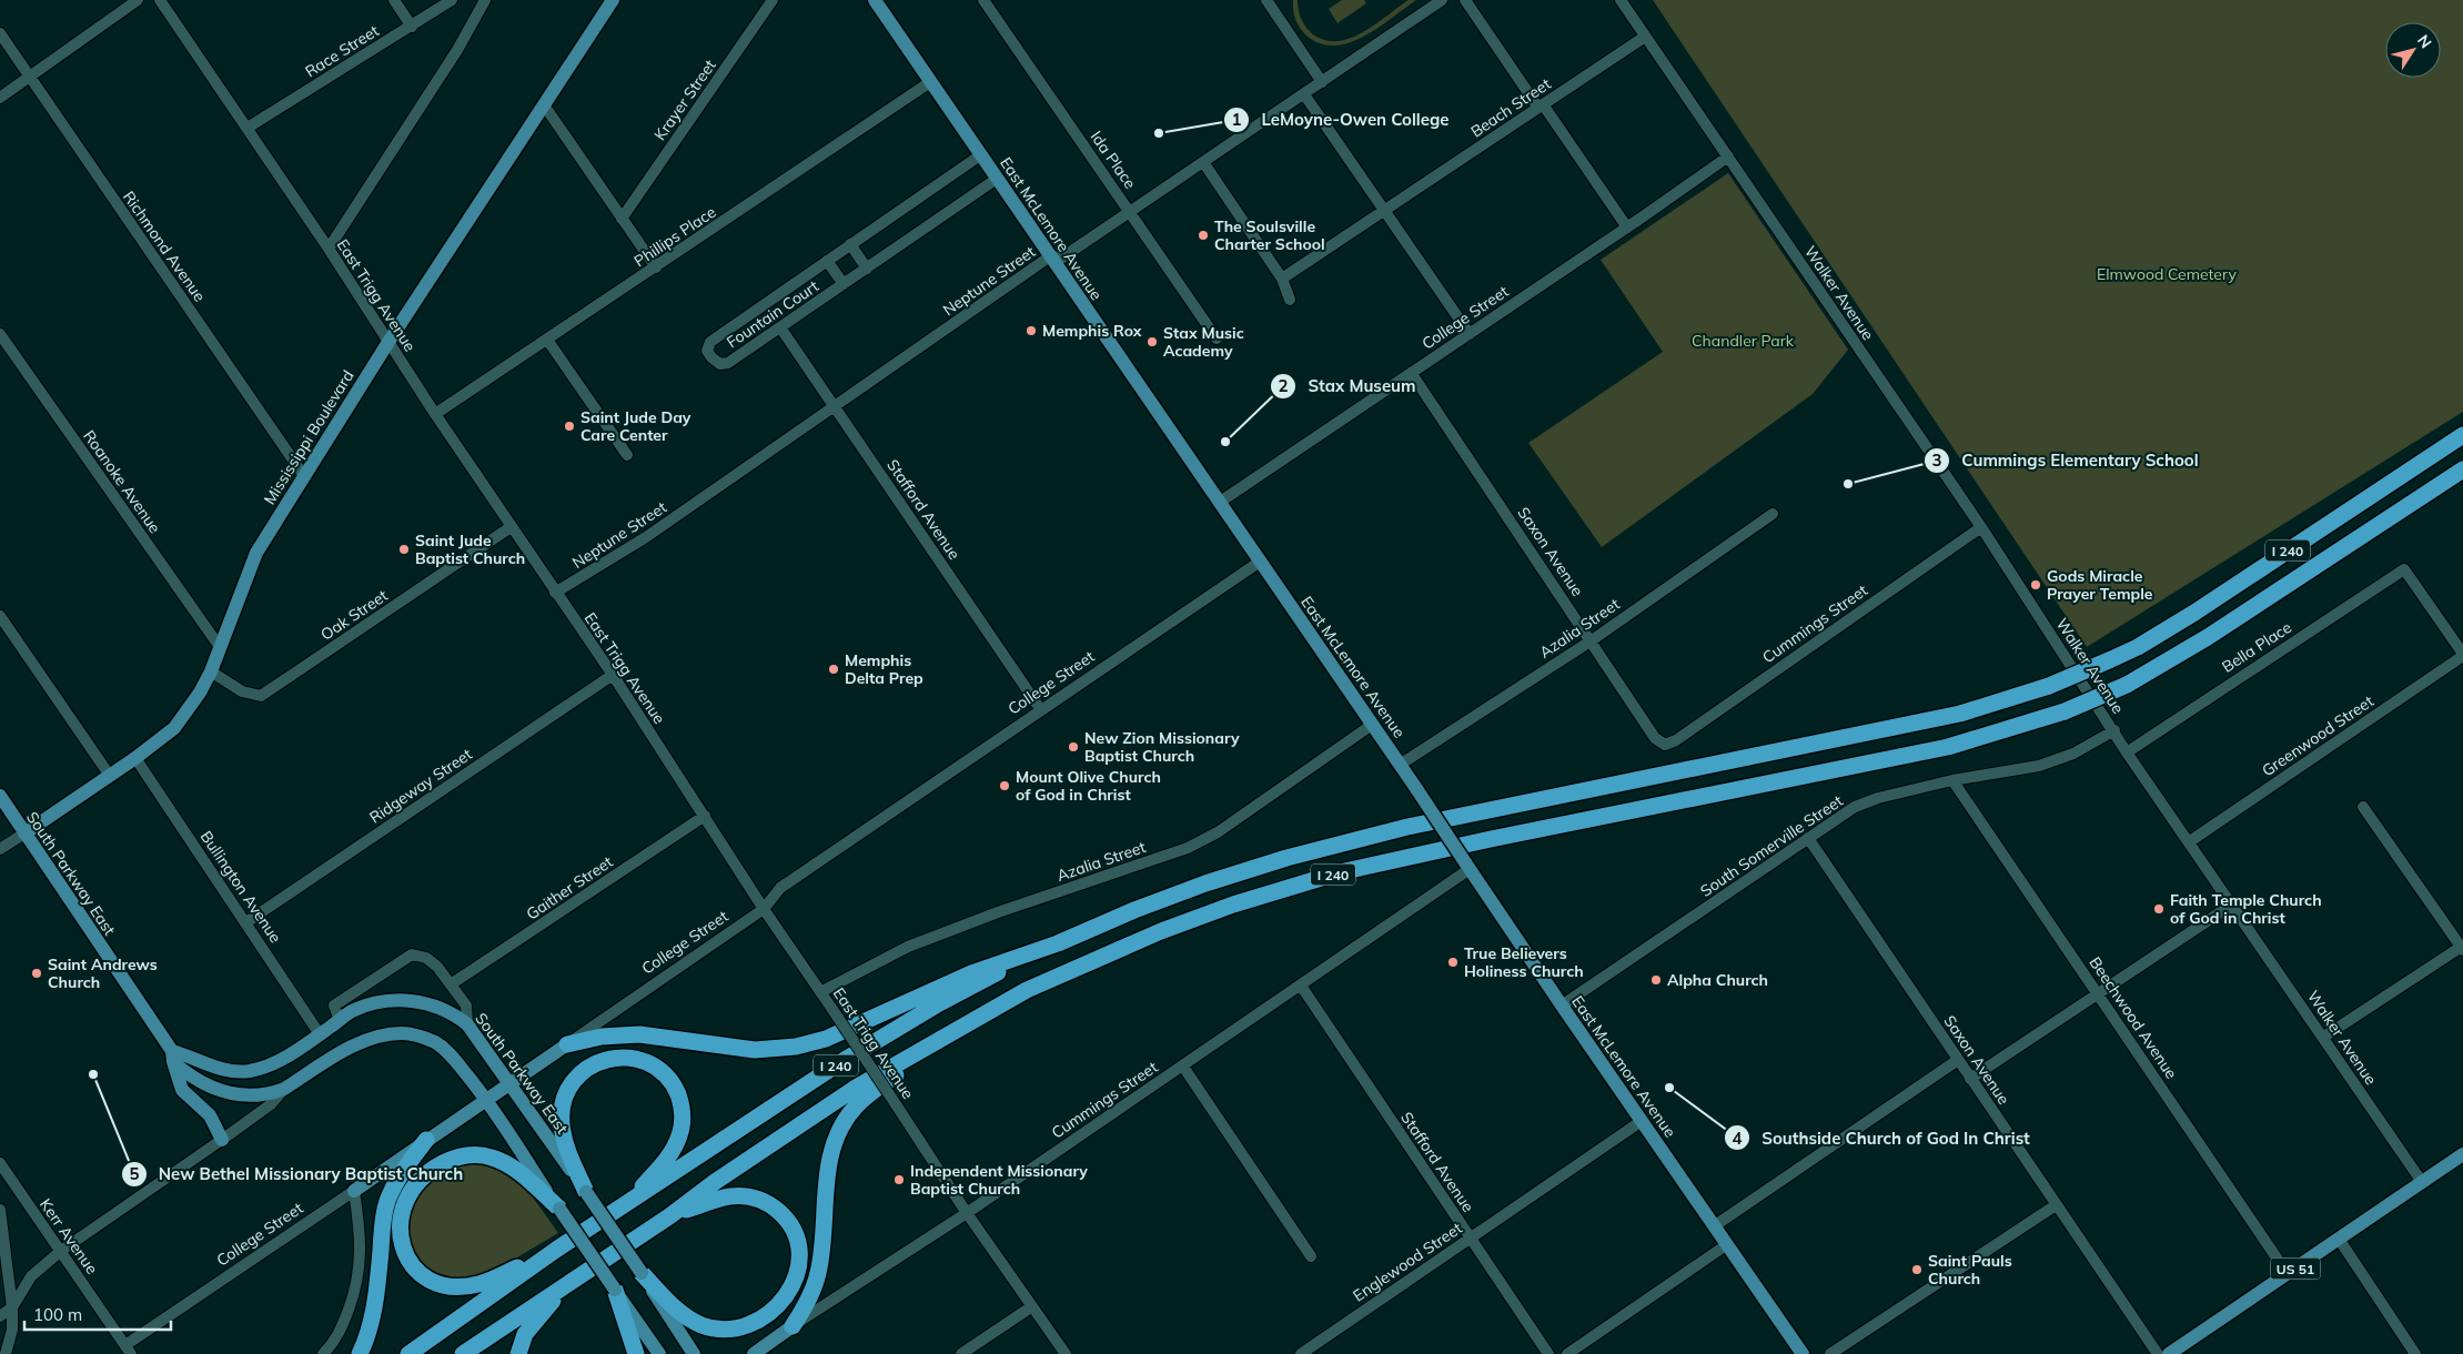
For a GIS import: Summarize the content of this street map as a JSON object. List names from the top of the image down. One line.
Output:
{"streets":{"highway":["I 240"],"main road":["East McLemore Avenue","College Street","Mississippi Boulevard","Cummings Street","South Parkway East","US 51"],"street":["Race Street","Krayer Street","Beach Street","Ida Place","Phillips Place","Richmond Avenue","Neptune Street","Walker Avenue","East Trigg Avenue","Fountain Court","Roanoke Avenue","Stafford Avenue","Saxon Avenue","Oak Street","Azalia Street","Bella Place","Greenwood Street","Ridgeway Street","South Somerville Street","Bullington Avenue","Gaither Street","Beechwood Avenue","Kerr Avenue","Englewood Street"]},"crossings":[["Race Street","East Trigg Avenue"],["Beach Street","Walker Avenue"],["Ida Place","Neptune Street"],["East McLemore Avenue","Phillips Place"],["East McLemore Avenue","Neptune Street"],["East McLemore Avenue","Fountain Court"],["East McLemore Avenue","College Street"],["East McLemore Avenue","Cummings Street"],["East McLemore Avenue","Azalia Street"],["East McLemore Avenue","South Somerville Street"],["East McLemore Avenue","Englewood Street"],["Phillips Place","East Trigg Avenue"],["Richmond Avenue","Mississippi Boulevard"],["Neptune Street","East Trigg Avenue"],["Neptune Street","Stafford Avenue"],["Walker Avenue","College Street"],["Walker Avenue","Cummings Street"],["Walker Avenue","Bella Place"],["Walker Avenue","Greenwood Street"],["Walker Avenue","South Somerville Street"],["Walker Avenue","US 51"],["East Trigg Avenue","College Street"],["East Trigg Avenue","Mississippi Boulevard"],["East Trigg Avenue","Oak Street"],["East Trigg Avenue","Cummings Street"],["East Trigg Avenue","Azalia Street"],["East Trigg Avenue","Ridgeway Street"],["East Trigg Avenue","Gaither Street"],["Fountain Court","Stafford Avenue"],["College Street","Stafford Avenue"],["College Street","Saxon Avenue"],["College Street","South Parkway East"],["College Street","Kerr Avenue"],["Mississippi Boulevard","Roanoke Avenue"],["Mississippi Boulevard","Oak Street"],["Mississippi Boulevard","South Parkway East"],["Mississippi Boulevard","Bullington Avenue"],["Stafford Avenue","Cummings Street"],["Stafford Avenue","Englewood Street"],["Saxon Avenue","Cummings Street"],["Saxon Avenue","Azalia Street"],["Saxon Avenue","South Somerville Street"],["Bella Place","Greenwood Street"],["Ridgeway Street","Bullington Avenue"],["South Somerville Street","Beechwood Avenue"],["South Parkway East","Bullington Avenue"],["Beechwood Avenue","US 51"]],"parks":["Elmwood Cemetery","Chandler Park"],"places":["LeMoyne-Owen College","The Soulsville Charter School","Memphis Rox","Stax Music Academy","Saint Jude Day Care Center","Stax Museum","Cummings Elementary School","Saint Jude Baptist Church","Gods Miracle Prayer Temple","Memphis Delta Prep","New Zion Missionary Baptist Church","Mount Olive Church of God in Christ","Faith Temple Church of God in Christ","True Believers Holiness Church","Saint Andrews Church","Alpha Church","New Bethel Missionary Baptist Church","Southside Church of God In Christ","Independent Missionary Baptist Church","Saint Pauls Church"],"scale_bar":"100 m","north":"top right"}
